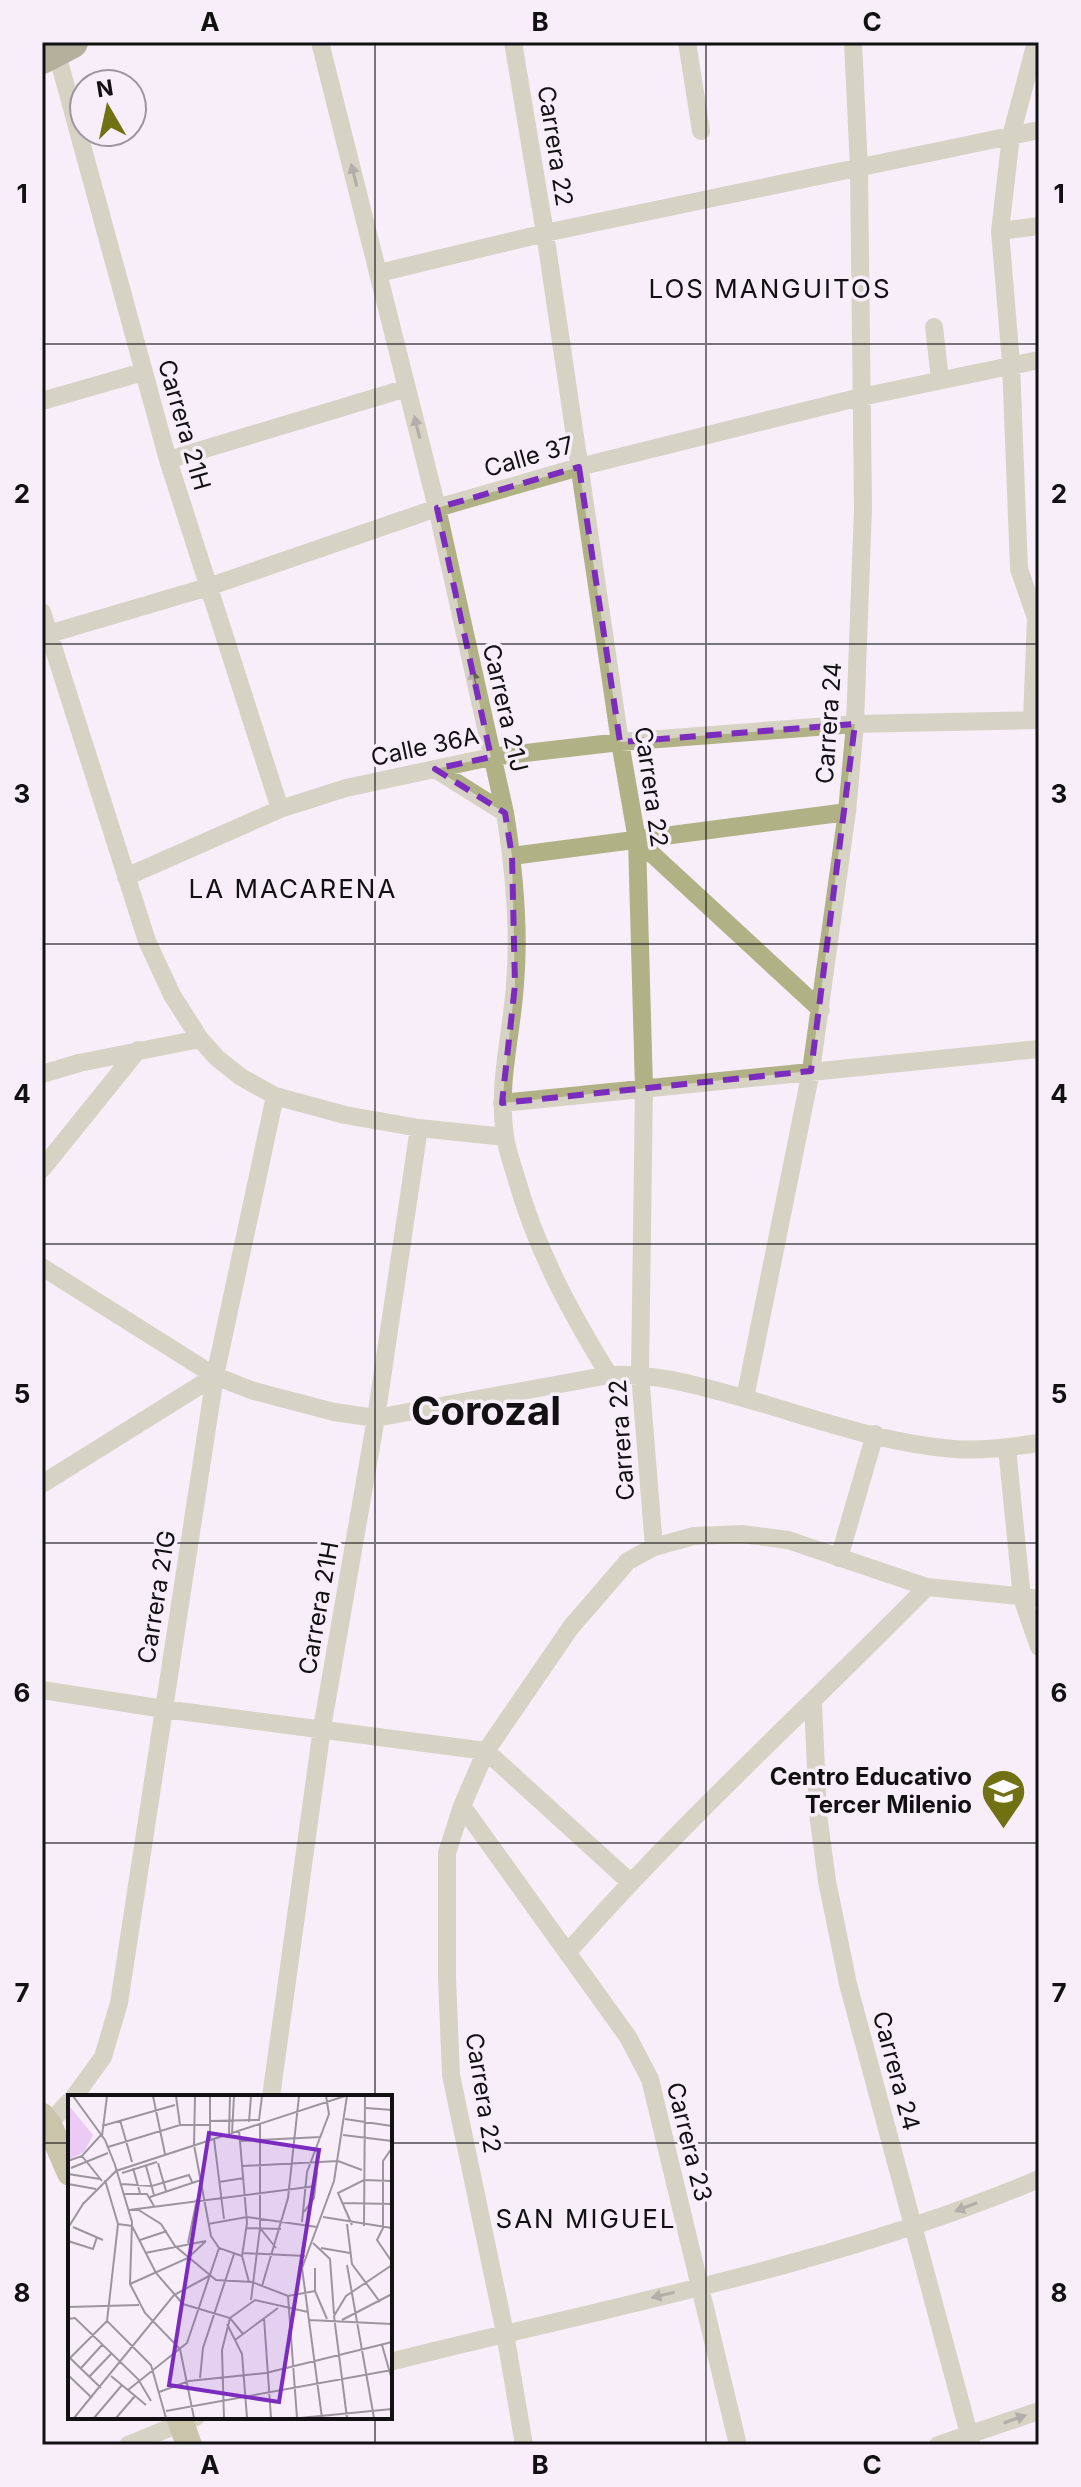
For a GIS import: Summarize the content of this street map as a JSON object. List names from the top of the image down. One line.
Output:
{"streets":{"street":["Carrera 22","Carrera 21H","Calle 37","Carrera 21J","Carrera 24","Calle 36A","Carrera 21G","Carrera 23"]},"crossings":[["Carrera 22","Calle 37"],["Carrera 22","Calle 36A"],["Carrera 22","Carrera 23"],["Carrera 21H","Calle 37"],["Carrera 21H","Calle 36A"],["Calle 37","Carrera 21J"],["Calle 37","Carrera 24"],["Carrera 21J","Calle 36A"],["Carrera 24","Calle 36A"]],"one_way":["Carrera 21J"],"districts":["LOS MANGUITOS","LA MACARENA","Corozal","SAN MIGUEL"],"places":{"school or university":["Centro Educativo Tercer Milenio"]},"north":"top","grid":{"columns":["A","B","C"],"rows":["1","2","3","4","5","6","7","8"]}}
